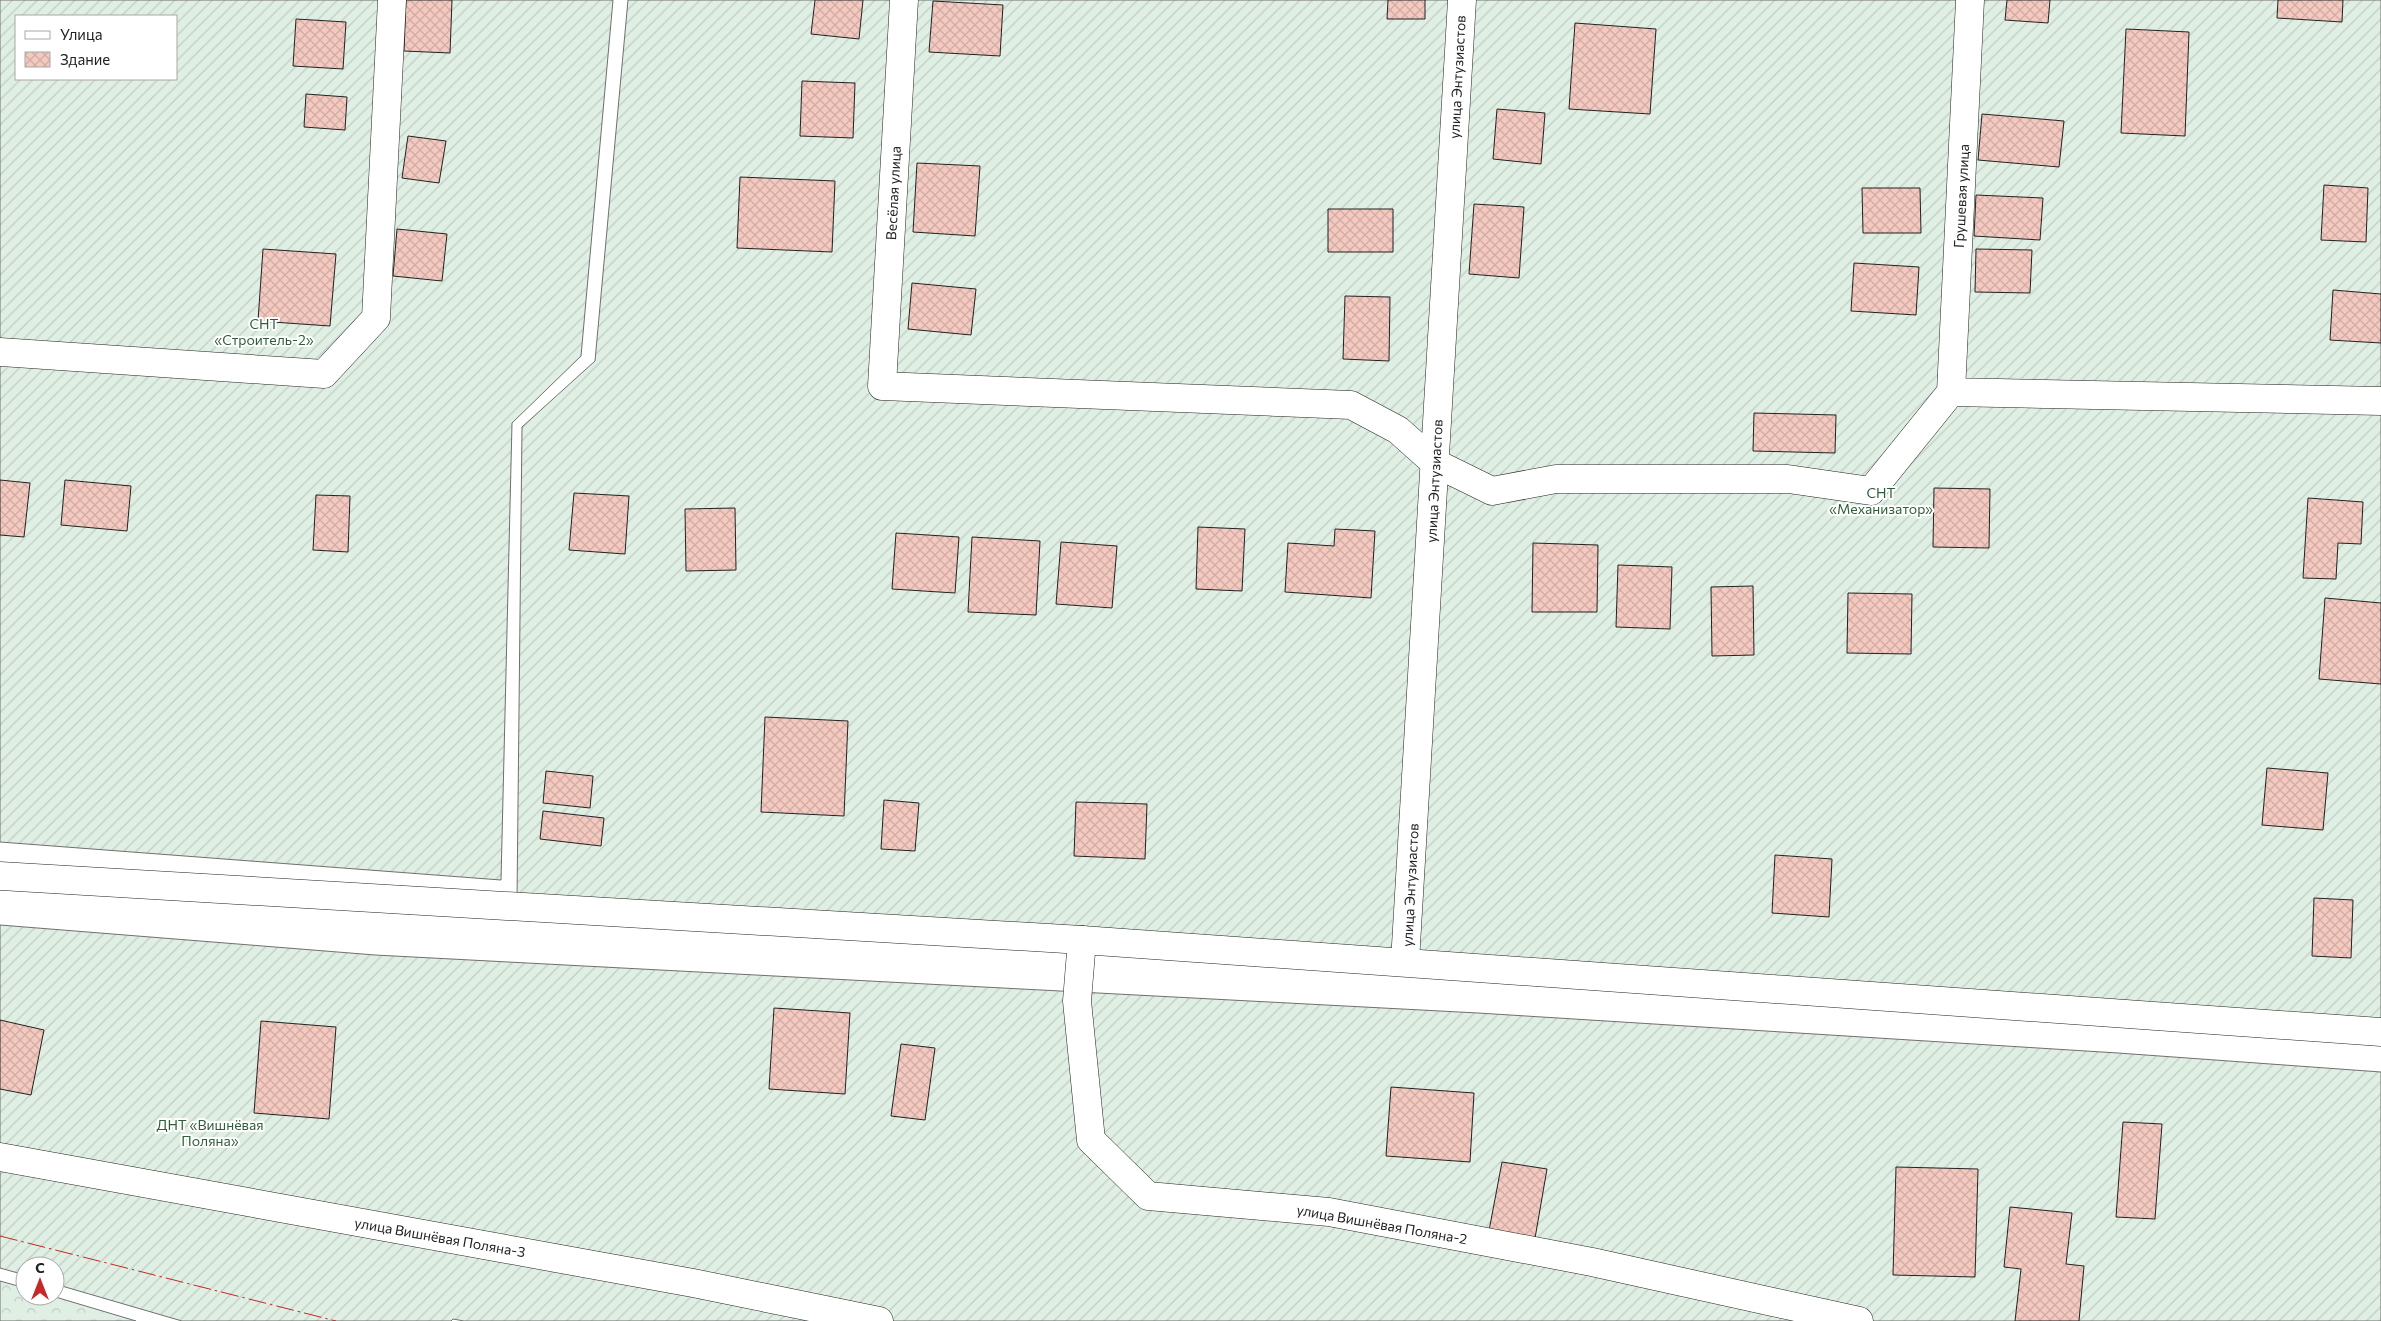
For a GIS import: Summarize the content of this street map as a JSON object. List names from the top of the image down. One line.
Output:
{"streets":{"street":["улица Энтузиастов","Весёлая улица","Грушевая улица","улица Вишнёвая Поляна-2","улица Вишнёвая Поляна-3"]},"crossings":[["улица Энтузиастов","Весёлая улица"]],"parks":["СНТ «Строитель-2»","СНТ «Механизатор»","ДНТ «Вишнёвая Поляна»"],"legend":["Улица","Здание"],"north":"top"}
